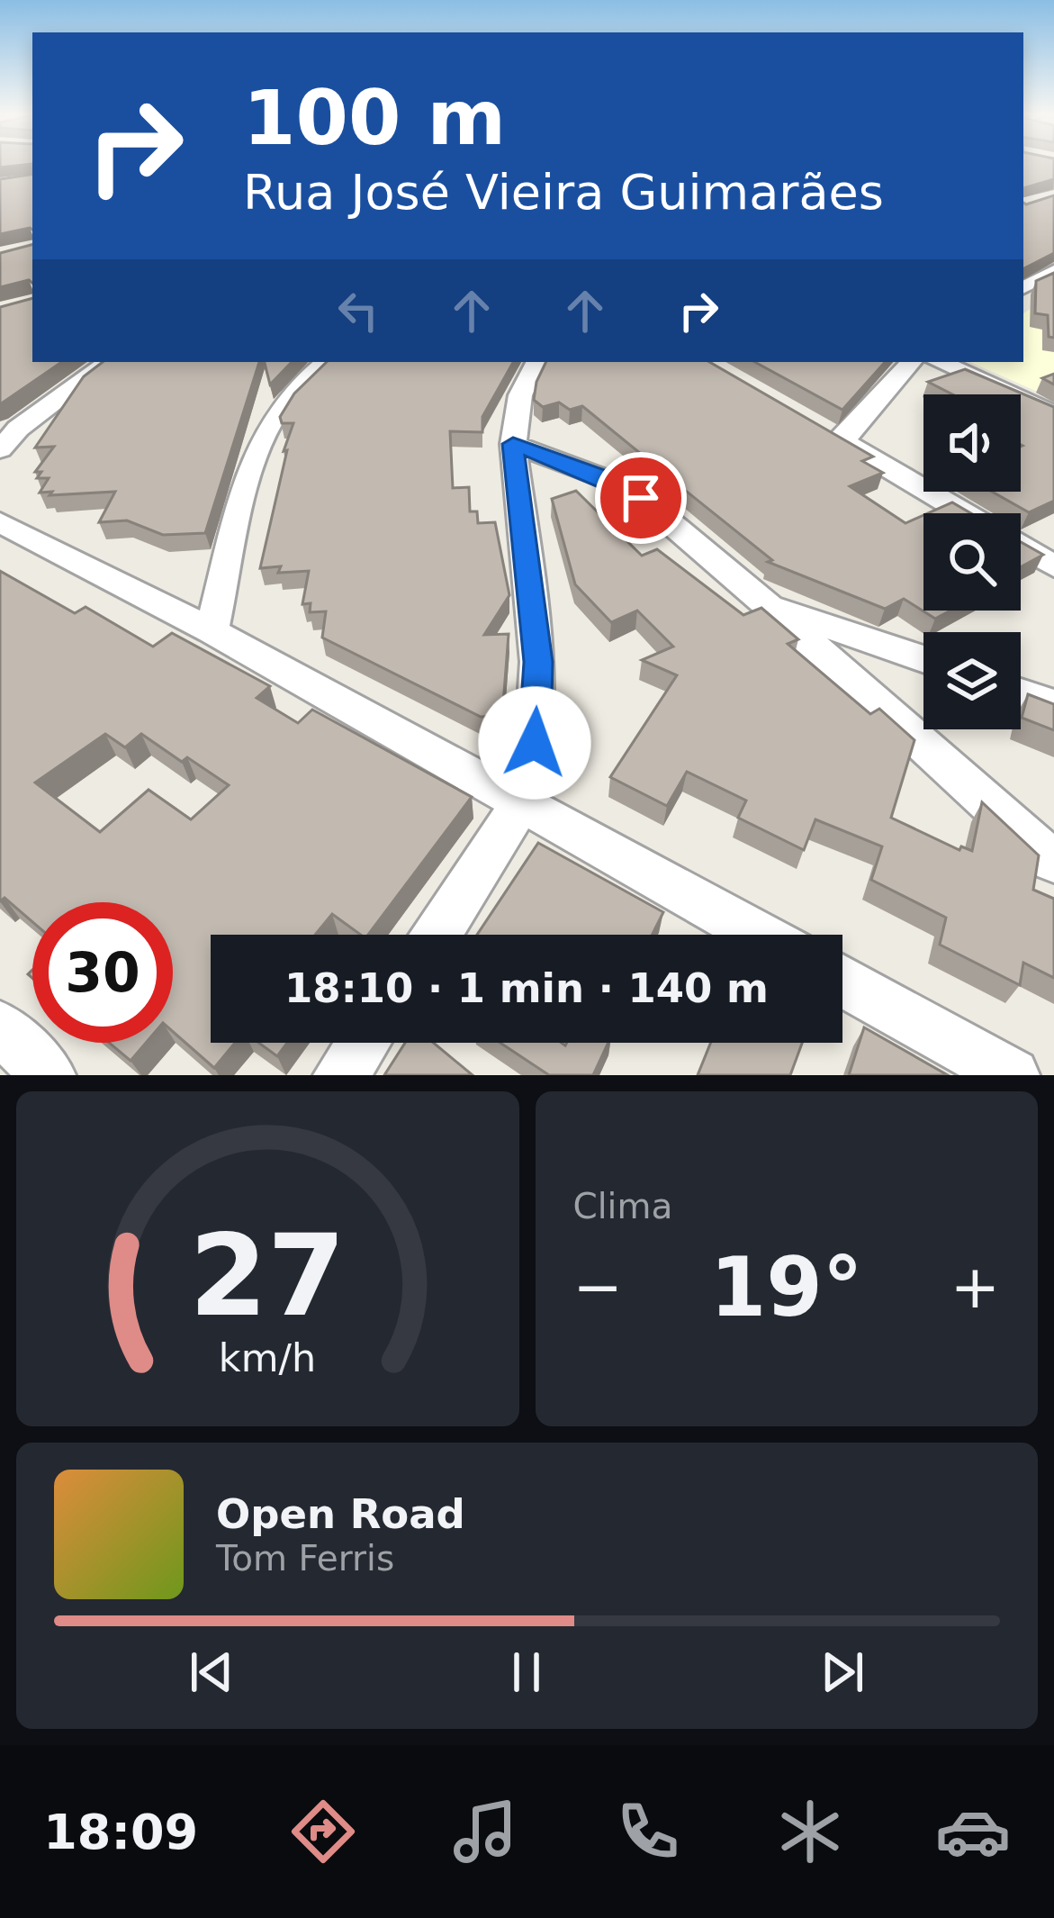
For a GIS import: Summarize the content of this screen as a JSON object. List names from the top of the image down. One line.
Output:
{"page":{"turn":["100 m","Rua José Vieira Guimarães"],"limit":"30","trip":"18:10 · 1 min · 140 m","tile":"Clima","heat":["−","19°","+"],"song":["Open Road","Tom Ferris"],"tabs":"18:09","gauge":["27","km/h"]}}
